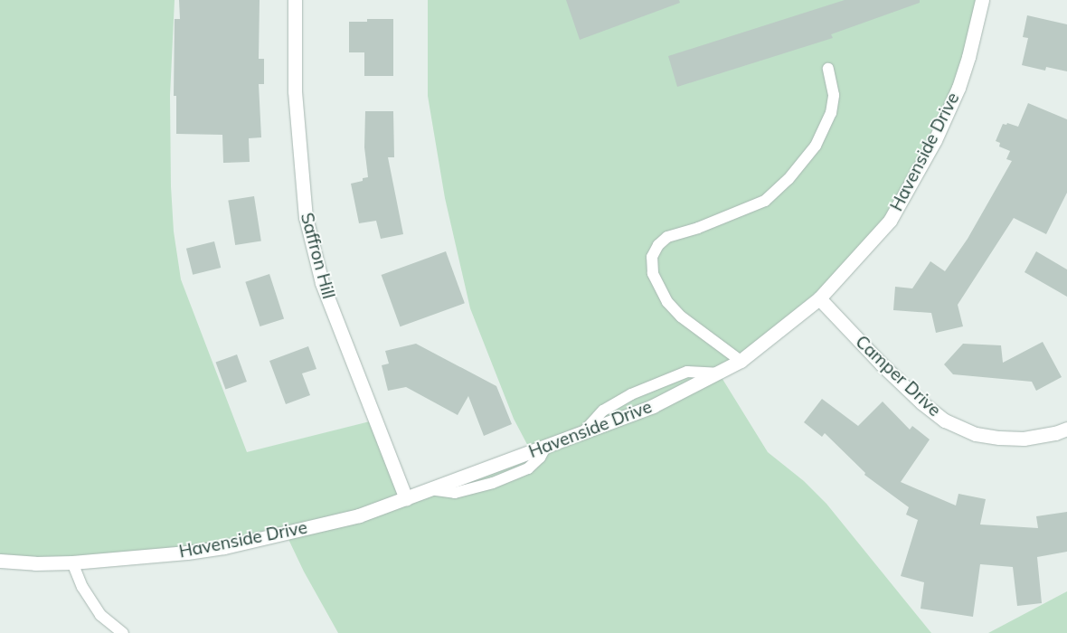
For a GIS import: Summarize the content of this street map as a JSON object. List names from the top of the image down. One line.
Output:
{"streets":{"street":["Havenside Drive","Saffron Hill","Camper Drive"]},"crossings":[["Havenside Drive","Saffron Hill"],["Havenside Drive","Camper Drive"]]}
